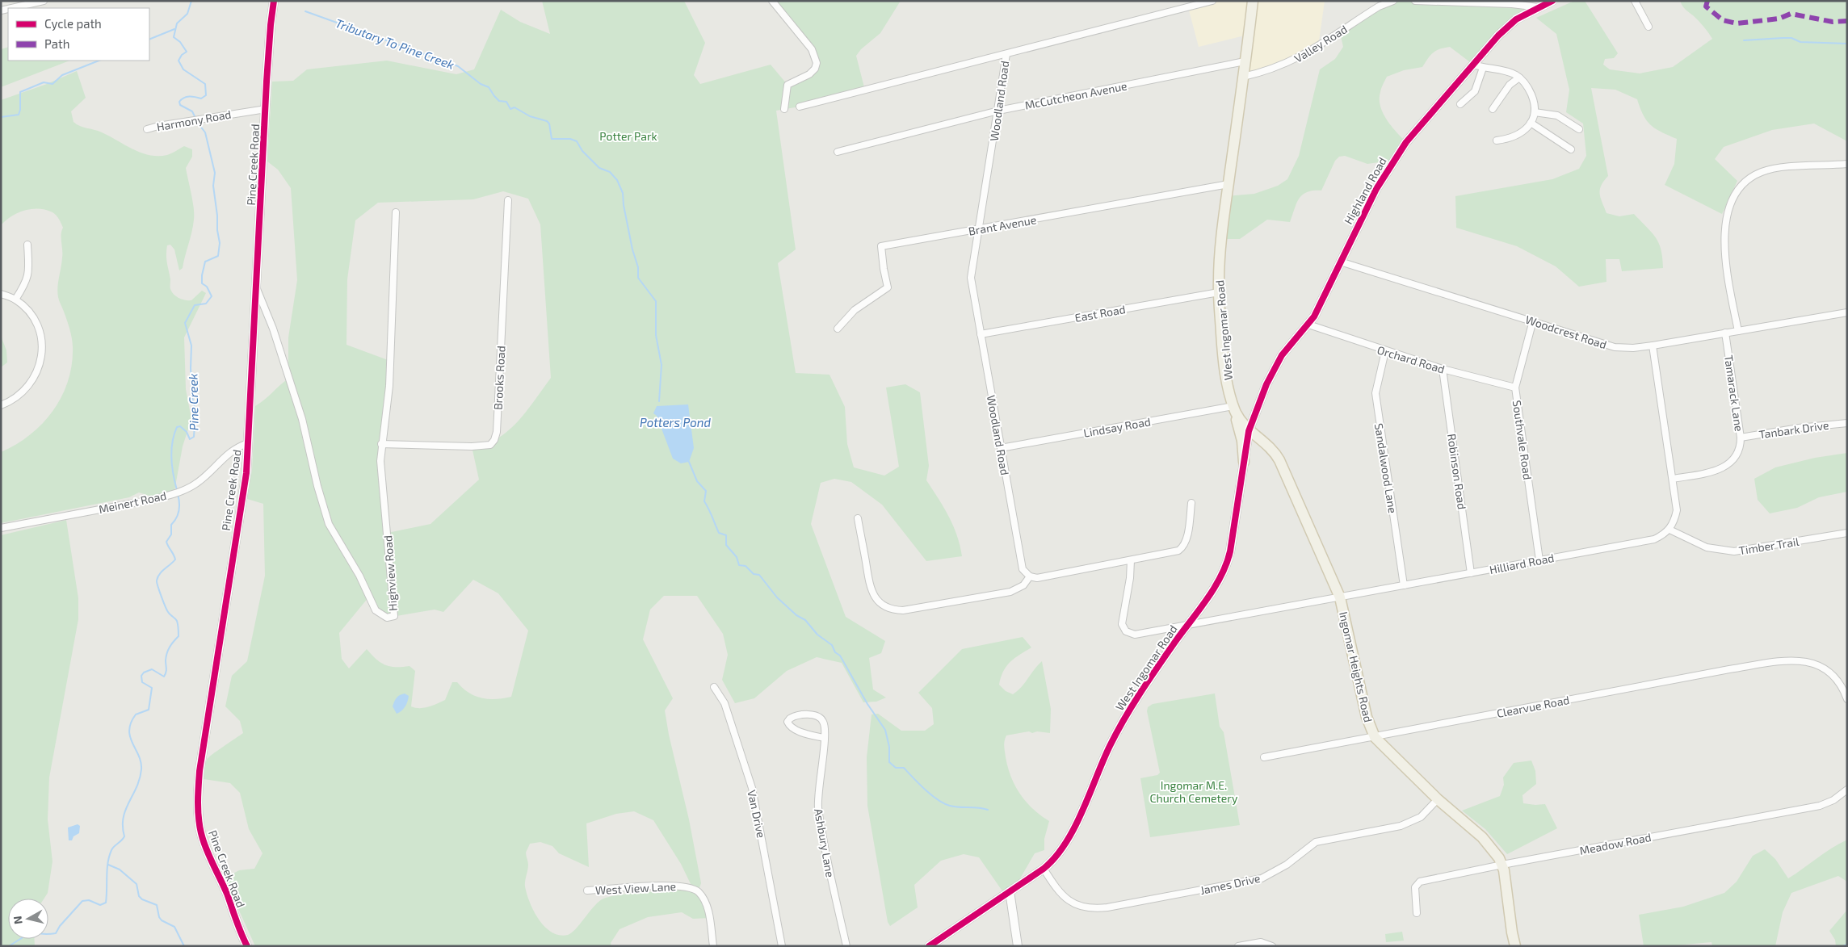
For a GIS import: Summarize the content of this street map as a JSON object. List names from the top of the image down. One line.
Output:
{"streets":{"main road":["West Ingomar Road","Ingomar Heights Road"],"street":["Valley Road","McCutcheon Avenue","Woodland Road","Harmony Road","Pine Creek Road","Highland Road","Brant Avenue","East Road","Woodcrest Road","Orchard Road","Brooks Road","Tamarack Lane","Lindsay Road","Tanbark Drive","Southvale Road","Sandalwood Lane","Robinson Road","Meinert Road","Timber Trail","Hilliard Road","Highview Road","Clearvue Road","Van Drive","Ashbury Lane","Meadow Road","James Drive","West View Lane"]},"crossings":[["Valley Road","West Ingomar Road"],["McCutcheon Avenue","Woodland Road"],["McCutcheon Avenue","West Ingomar Road"],["Woodland Road","Brant Avenue"],["Woodland Road","East Road"],["Woodland Road","Lindsay Road"],["Harmony Road","Pine Creek Road"],["Pine Creek Road","Meinert Road"],["Pine Creek Road","Highview Road"],["Highland Road","West Ingomar Road"],["Highland Road","Woodcrest Road"],["Highland Road","Orchard Road"],["Highland Road","Ingomar Heights Road"],["Brant Avenue","West Ingomar Road"],["East Road","West Ingomar Road"],["West Ingomar Road","Lindsay Road"],["West Ingomar Road","Hilliard Road"],["West Ingomar Road","Ingomar Heights Road"],["West Ingomar Road","James Drive"],["Woodcrest Road","Tamarack Lane"],["Woodcrest Road","Southvale Road"],["Orchard Road","Southvale Road"],["Orchard Road","Sandalwood Lane"],["Orchard Road","Robinson Road"],["Brooks Road","Highview Road"],["Tamarack Lane","Tanbark Drive"],["Southvale Road","Hilliard Road"],["Sandalwood Lane","Hilliard Road"],["Robinson Road","Hilliard Road"],["Timber Trail","Hilliard Road"],["Hilliard Road","Ingomar Heights Road"],["Ingomar Heights Road","Clearvue Road"],["Ingomar Heights Road","Meadow Road"],["Ingomar Heights Road","James Drive"]],"water":["Tributary To Pine Creek","Pine Creek","Potters Pond"],"parks":["Potter Park","Ingomar M.E. Church Cemetery"],"legend":["Cycle path","Path"],"north":"left"}
